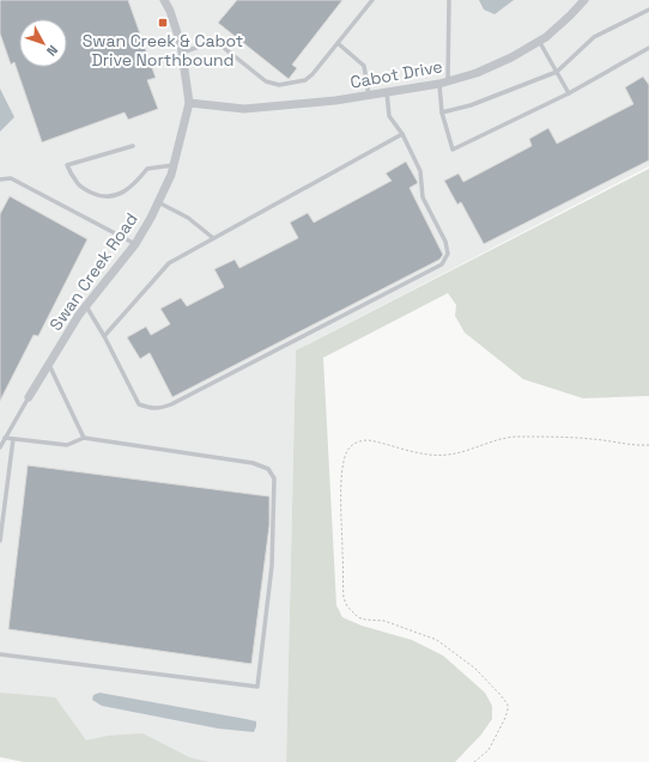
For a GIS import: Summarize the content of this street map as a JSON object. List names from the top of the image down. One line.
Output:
{"streets":{"street":["Cabot Drive","Swan Creek Road"]},"crossings":[["Cabot Drive","Swan Creek Road"]],"places":{"transit":["Swan Creek & Cabot Drive Northbound"]},"north":"bottom right"}
